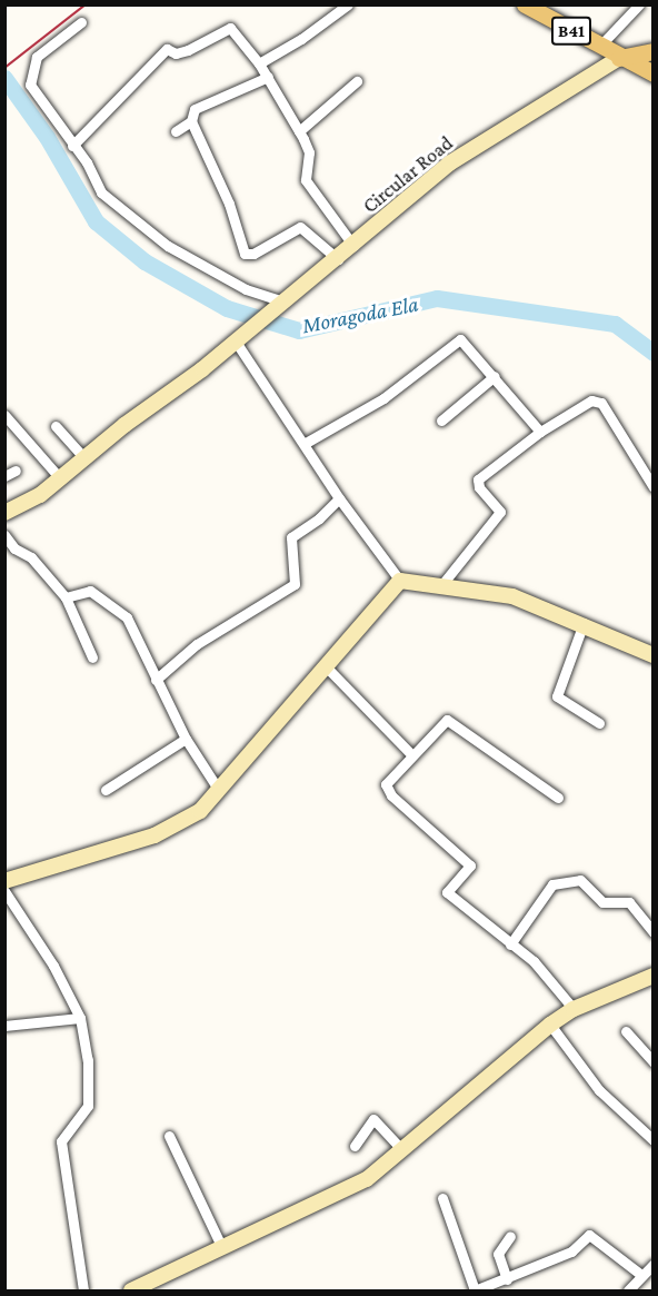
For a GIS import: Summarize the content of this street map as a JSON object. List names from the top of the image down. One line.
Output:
{"streets":{"main road":["B41"],"street":["Circular Road"]},"crossings":[["B41","Circular Road"]],"water":["Moragoda Ela"]}
